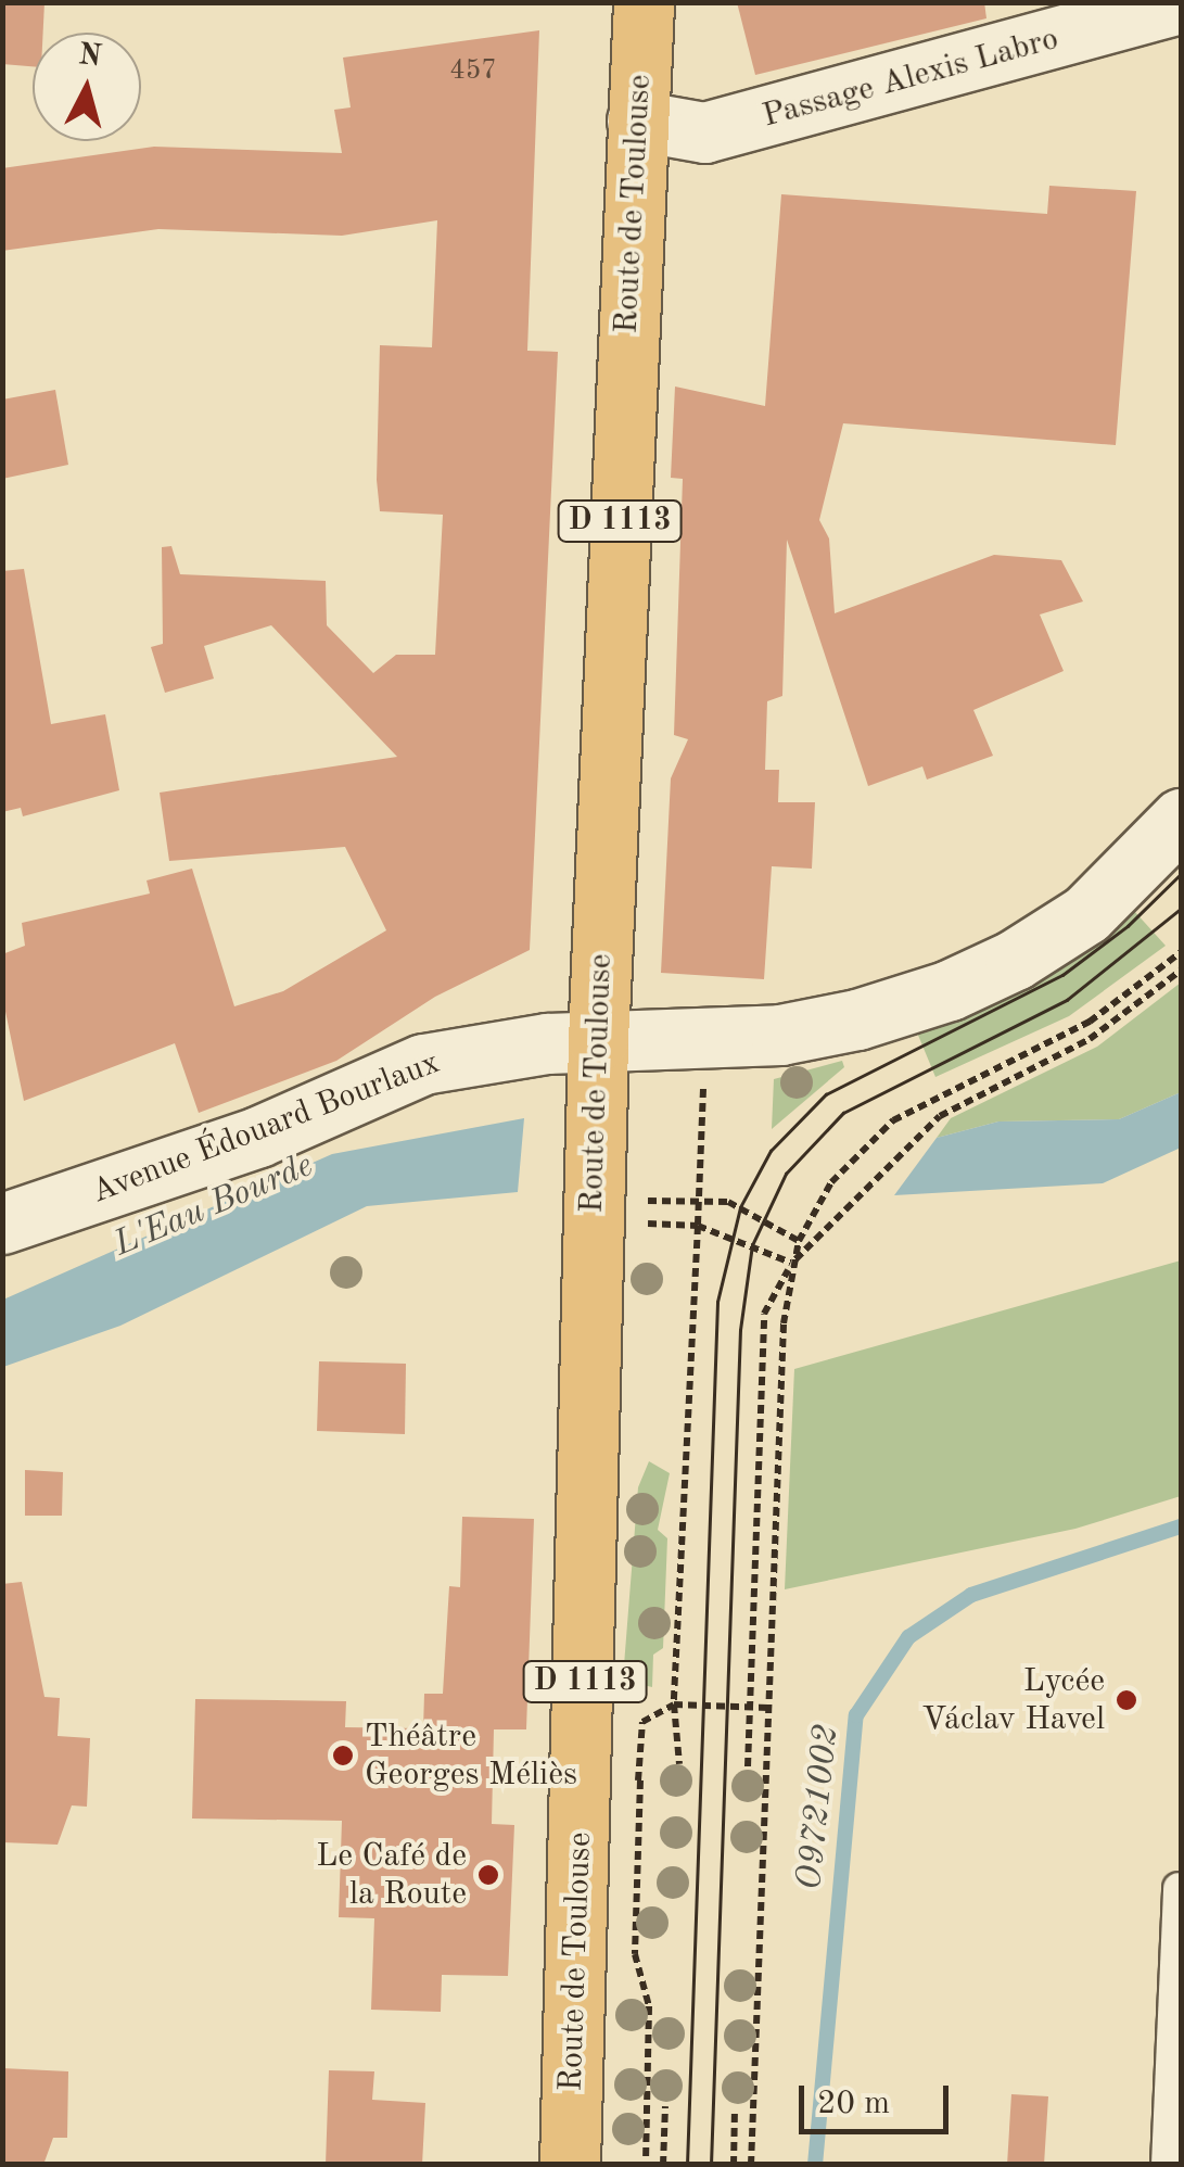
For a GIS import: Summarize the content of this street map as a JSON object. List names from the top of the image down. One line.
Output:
{"streets":{"main road":["Route de Toulouse","D 1113"],"street":["Passage Alexis Labro","Avenue Édouard Bourlaux"]},"crossings":[["Passage Alexis Labro","Route de Toulouse"],["Route de Toulouse","Avenue Édouard Bourlaux"]],"water":["L'Eau Bourde","O9721002"],"places":["Lycée Václav Havel","Théâtre Georges Méliès","Le Café de la Route"],"house_numbers":["457"],"scale_bar":"20 m","north":"top"}
